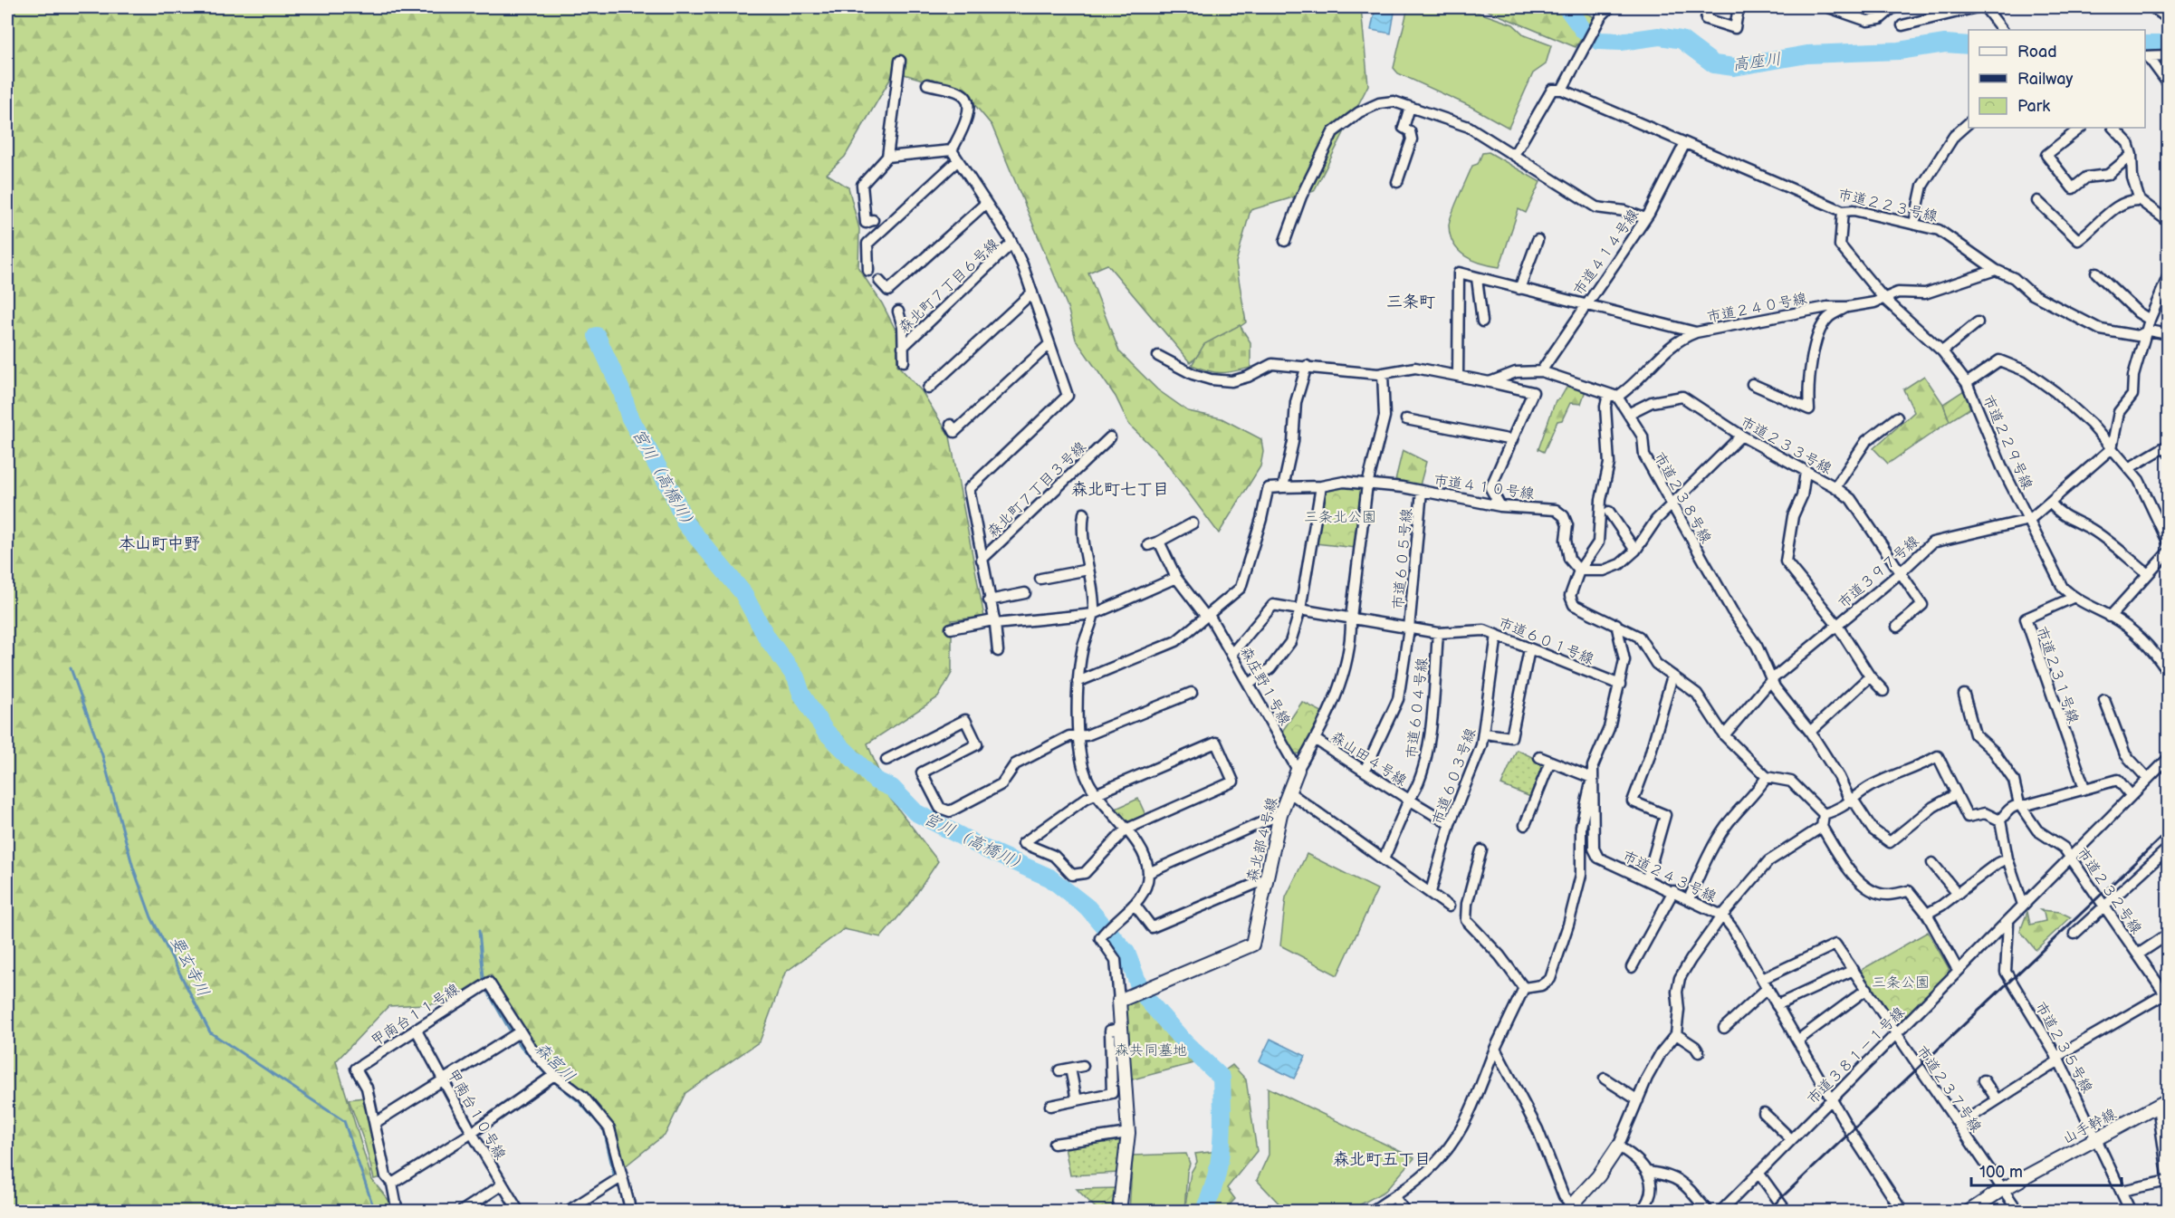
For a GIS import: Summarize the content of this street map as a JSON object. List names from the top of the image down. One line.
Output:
{"streets":{"street":["市道２２３号線","市道４１４号線","森北町７丁目６号線","市道２４０号線","市道２２９号線","市道２３３号線","市道４１０号線","森北町７丁目３号線","市道２３８号線","市道６０５号線","市道３９７号線","市道６０１号線","市道２３１号線","森庄野１号線","市道６０４号線","森山田４号線","市道６０３号線","森北部４号線","市道２４３号線","市道２３２号線","甲南台１１号線","市道２３５号線","市道３８１－１号線","市道２３７号線","甲南台１０号線","山手幹線"]},"crossings":[["市道２２３号線","市道４１４号線"],["市道２２３号線","市道２４０号線"],["市道２２３号線","市道２２９号線"],["市道４１４号線","市道２４０号線"],["森北町７丁目６号線","森北町７丁目３号線"],["市道２４０号線","市道２２９号線"],["市道２２９号線","市道３９７号線"],["市道２２９号線","市道２３１号線"],["市道２３３号線","市道２３８号線"],["市道２３３号線","市道３９７号線"],["市道４１０号線","市道６０５号線"],["市道２３８号線","市道３９７号線"],["市道６０５号線","市道６０１号線"],["市道６０５号線","森山田４号線"],["市道６０１号線","森庄野１号線"],["市道６０１号線","市道６０４号線"],["市道６０１号線","市道６０３号線"],["市道６０１号線","市道２４３号線"],["市道６０４号線","森山田４号線"],["森山田４号線","森北部４号線"],["市道６０３号線","森北部４号線"],["市道２４３号線","市道３８１－１号線"],["市道２４３号線","市道２３７号線"],["市道２３２号線","市道３８１－１号線"],["甲南台１１号線","甲南台１０号線"],["市道２３５号線","市道３８１－１号線"],["市道２３５号線","山手幹線"],["市道３８１－１号線","市道２３７号線"],["市道２３７号線","山手幹線"]],"districts":["三条町","森北町七丁目","本山町中野","森北町五丁目"],"water":["高座川","宮川（高橋川）","要玄寺川","森宮川"],"parks":["三条北公園","三条公園","森共同墓地"],"legend":["Road","Railway","Park"],"scale_bar":"100 m"}
